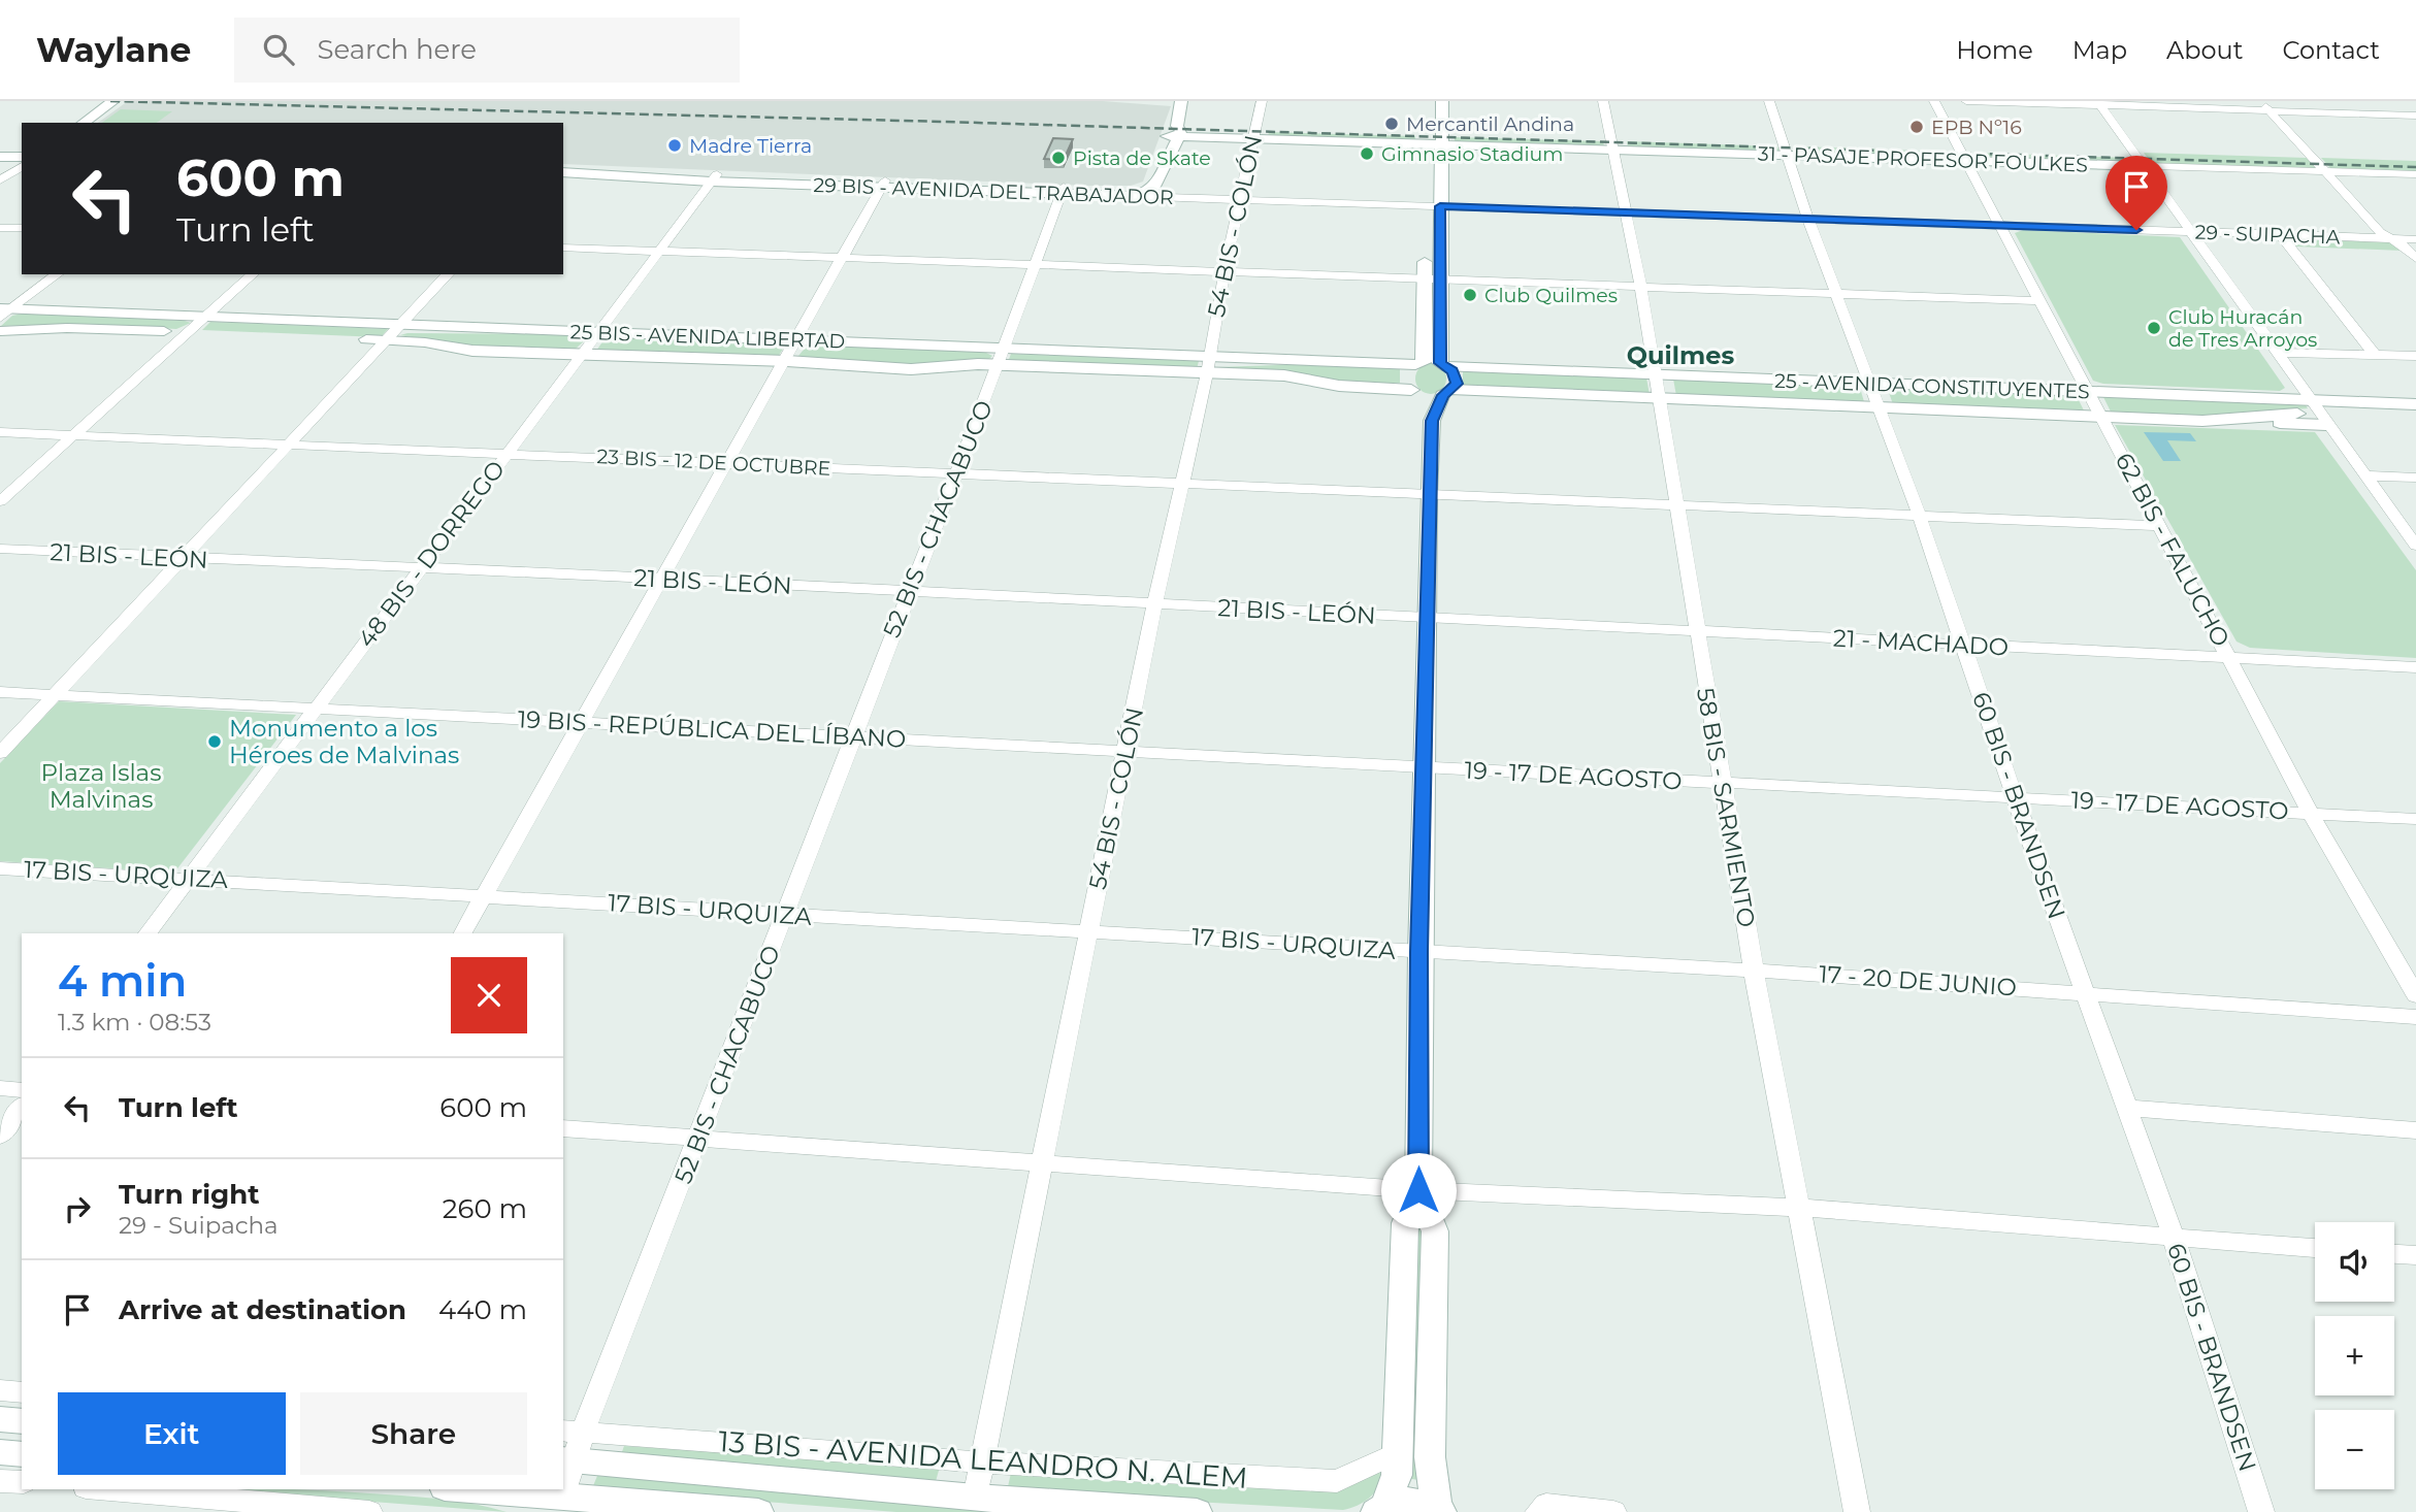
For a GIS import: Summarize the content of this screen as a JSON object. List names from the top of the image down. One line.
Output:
{"streets":{"main road":["31 - PASAJE PROFESOR FOULKES","29 BIS - AVENIDA DEL TRABAJADOR","25 BIS - AVENIDA LIBERTAD","25 - AVENIDA CONSTITUYENTES","13 BIS - AVENIDA LEANDRO N. ALEM"],"street":["54 BIS - COLÓN","29 - SUIPACHA","23 BIS - 12 DE OCTUBRE","52 BIS - CHACABUCO","62 BIS - FALUCHO","48 BIS - DORREGO","21 BIS - LEÓN","21 - MACHADO","19 BIS - REPÚBLICA DEL LÍBANO","19 - 17 DE AGOSTO","60 BIS - BRANDSEN","58 BIS - SARMIENTO","17 BIS - URQUIZA","17 - 20 DE JUNIO"]},"crossings":[["31 - PASAJE PROFESOR FOULKES","29 BIS - AVENIDA DEL TRABAJADOR"],["31 - PASAJE PROFESOR FOULKES","54 BIS - COLÓN"],["31 - PASAJE PROFESOR FOULKES","62 BIS - FALUCHO"],["31 - PASAJE PROFESOR FOULKES","60 BIS - BRANDSEN"],["31 - PASAJE PROFESOR FOULKES","58 BIS - SARMIENTO"],["29 BIS - AVENIDA DEL TRABAJADOR","54 BIS - COLÓN"],["29 BIS - AVENIDA DEL TRABAJADOR","29 - SUIPACHA"],["29 BIS - AVENIDA DEL TRABAJADOR","52 BIS - CHACABUCO"],["29 BIS - AVENIDA DEL TRABAJADOR","48 BIS - DORREGO"],["54 BIS - COLÓN","25 BIS - AVENIDA LIBERTAD"],["54 BIS - COLÓN","23 BIS - 12 DE OCTUBRE"],["54 BIS - COLÓN","21 BIS - LEÓN"],["54 BIS - COLÓN","19 BIS - REPÚBLICA DEL LÍBANO"],["54 BIS - COLÓN","17 BIS - URQUIZA"],["54 BIS - COLÓN","13 BIS - AVENIDA LEANDRO N. ALEM"],["29 - SUIPACHA","62 BIS - FALUCHO"],["29 - SUIPACHA","60 BIS - BRANDSEN"],["29 - SUIPACHA","58 BIS - SARMIENTO"],["25 BIS - AVENIDA LIBERTAD","25 - AVENIDA CONSTITUYENTES"],["25 BIS - AVENIDA LIBERTAD","52 BIS - CHACABUCO"],["25 BIS - AVENIDA LIBERTAD","48 BIS - DORREGO"],["25 - AVENIDA CONSTITUYENTES","62 BIS - FALUCHO"],["25 - AVENIDA CONSTITUYENTES","60 BIS - BRANDSEN"],["25 - AVENIDA CONSTITUYENTES","58 BIS - SARMIENTO"],["23 BIS - 12 DE OCTUBRE","52 BIS - CHACABUCO"],["23 BIS - 12 DE OCTUBRE","62 BIS - FALUCHO"],["23 BIS - 12 DE OCTUBRE","48 BIS - DORREGO"],["23 BIS - 12 DE OCTUBRE","60 BIS - BRANDSEN"],["23 BIS - 12 DE OCTUBRE","58 BIS - SARMIENTO"],["52 BIS - CHACABUCO","21 BIS - LEÓN"],["52 BIS - CHACABUCO","19 BIS - REPÚBLICA DEL LÍBANO"],["52 BIS - CHACABUCO","17 BIS - URQUIZA"],["52 BIS - CHACABUCO","13 BIS - AVENIDA LEANDRO N. ALEM"],["62 BIS - FALUCHO","21 - MACHADO"],["62 BIS - FALUCHO","19 - 17 DE AGOSTO"],["48 BIS - DORREGO","21 BIS - LEÓN"],["48 BIS - DORREGO","19 BIS - REPÚBLICA DEL LÍBANO"],["48 BIS - DORREGO","17 BIS - URQUIZA"],["21 BIS - LEÓN","21 - MACHADO"],["21 - MACHADO","60 BIS - BRANDSEN"],["21 - MACHADO","58 BIS - SARMIENTO"],["19 BIS - REPÚBLICA DEL LÍBANO","19 - 17 DE AGOSTO"],["19 - 17 DE AGOSTO","60 BIS - BRANDSEN"],["19 - 17 DE AGOSTO","58 BIS - SARMIENTO"],["60 BIS - BRANDSEN","17 - 20 DE JUNIO"],["58 BIS - SARMIENTO","17 - 20 DE JUNIO"],["17 BIS - URQUIZA","17 - 20 DE JUNIO"]],"districts":["Quilmes"],"parks":["Plaza Islas Malvinas"],"places":["Mercantil Andina","EPB Nº16","Madre Tierra","Gimnasio Stadium","Pista de Skate","Club Quilmes","Club Huracán de Tres Arroyos","Monumento a los Héroes de Malvinas"],"page":{"header":"Waylane","search":"Search here","nav":["Home","Map","About","Contact"],"turn":["600 m","Turn left"],"heading":["4 min","1.3 km · 08:53"],"list":[{"name":"Turn left","value":"600 m"},{"name":"Turn right","note":"29 - Suipacha","value":"260 m"},{"name":"Arrive at destination","value":"440 m"}],"map_buttons":["+","−"],"buttons":["Exit","Share"]}}
